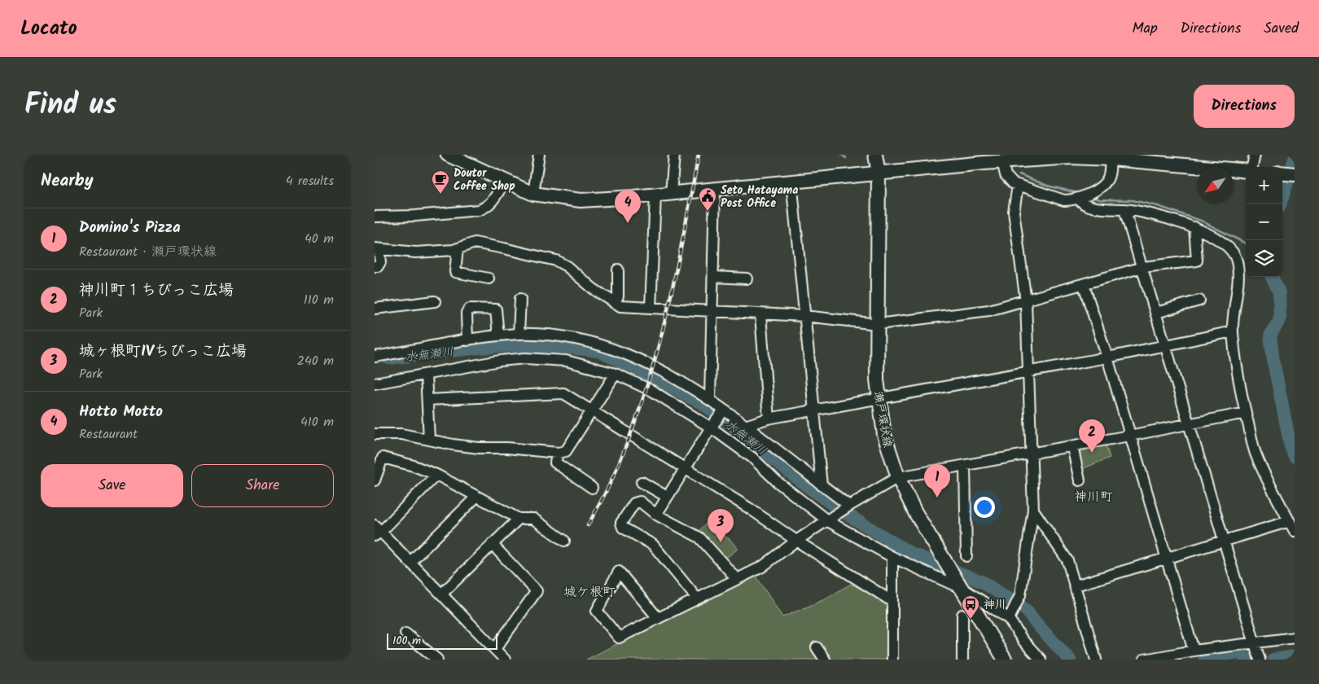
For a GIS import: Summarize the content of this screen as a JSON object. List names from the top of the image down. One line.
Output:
{"streets":{"main road":["瀬戸環状線"]},"districts":["神川町","城ケ根町"],"water":["水無瀬川"],"places":{"cafe":["Doutor Coffee Shop"],"public building":["Seto Hatayama Post Office"],"bus stop":["神川"]},"scale_bar":"100 m","north":"bottom left","page":{"header":"Locato","nav":["Map","Directions","Saved"],"title":"Find us","buttons":["Directions",["Save","Share"]],"heading":["Nearby","4 results"],"map_buttons":["+","−"],"pins":["4","2","1","3"],"list":[{"mark":"1","name":"Domino's Pizza","note":"Restaurant · 瀬戸環状線","value":"40 m"},{"mark":"2","name":"神川町１ちびっこ広場","note":"Park","value":"110 m"},{"mark":"3","name":"城ヶ根町IVちびっこ広場","note":"Park","value":"240 m"},{"mark":"4","name":"Hotto Motto","note":"Restaurant","value":"410 m"}],"scale":"100 m"}}
